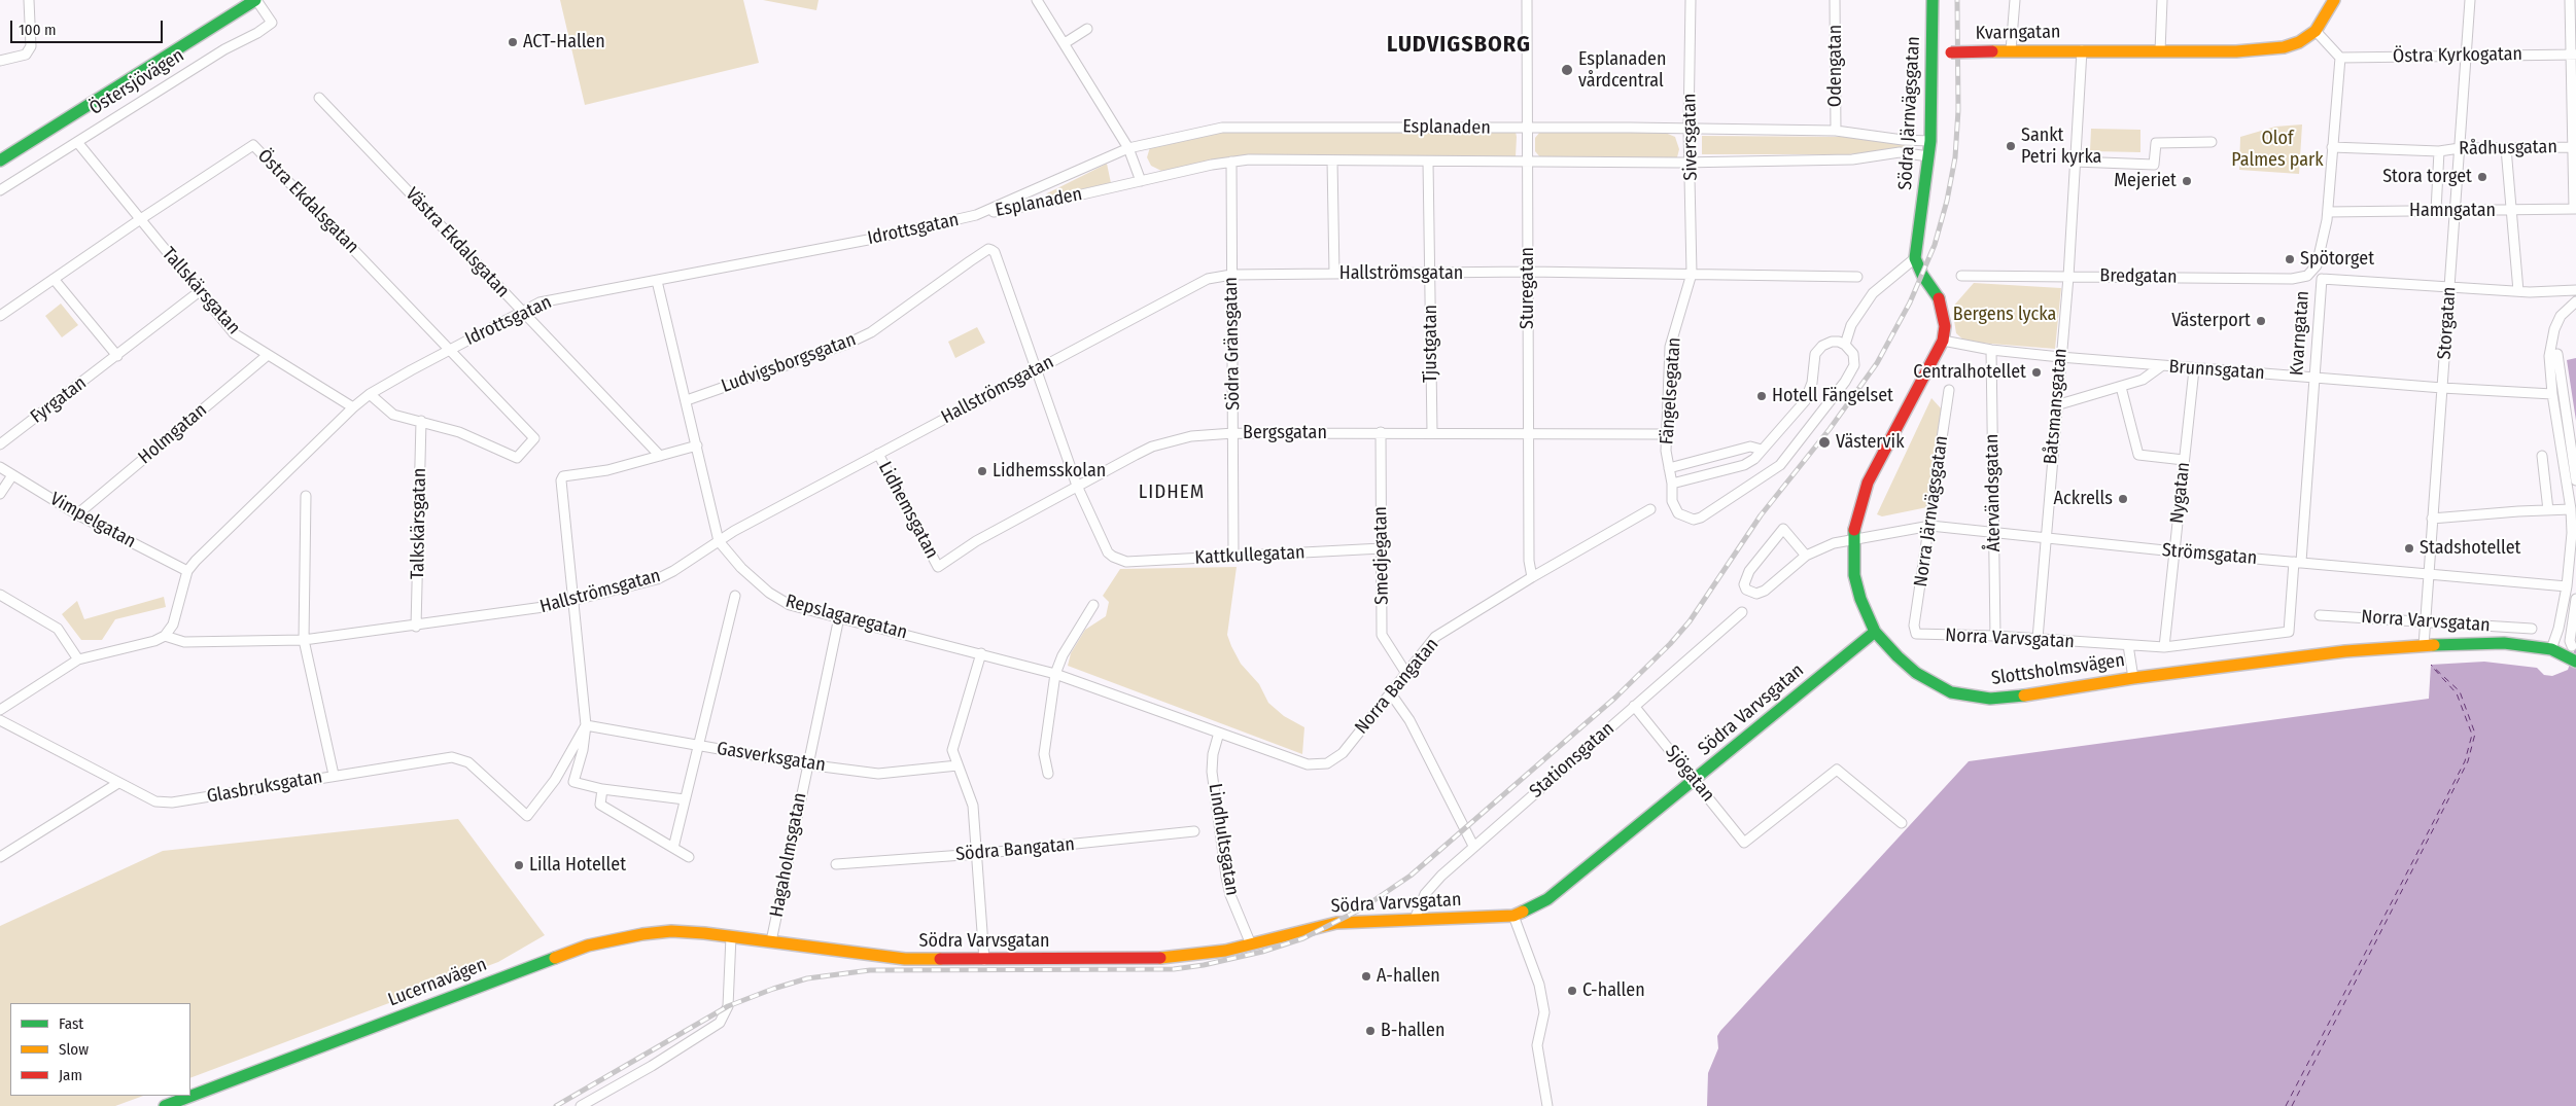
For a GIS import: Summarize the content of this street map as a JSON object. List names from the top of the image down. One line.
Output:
{"streets":{"street":["Kvarngatan","Östra Kyrkogatan","Odengatan","Östersjövägen","Södra Järnvägsgatan","Esplanaden","Siversgatan","Rådhusgatan","Östra Ekdalsgatan","Hamngatan","Idrottsgatan","Västra Ekdalsgatan","Hallströmsgatan","Bredgatan","Sturegatan","Tallskärsgatan","Storgatan","Södra Gränsgatan","Tjustgatan","Ludvigsborgsgatan","Brunnsgatan","Fängelsegatan","Fyrgatan","Båtsmansgatan","Bergsgatan","Holmgatan","Återvändsgatan","Nygatan","Lidhemsgatan","Norra Järnvägsgatan","Vimpelgatan","Talkskärsgatan","Strömsgatan","Kattkullegatan","Smedjegatan","Repslagaregatan","Norra Varvsgatan","Slottsholmsvägen","Norra Bangatan","Södra Varvsgatan","Gasverksgatan","Stationsgatan","Sjögatan","Glasbruksgatan","Lindhultsgatan","Södra Bangatan","Hagaholmsgatan","Lucernavägen"]},"crossings":[["Kvarngatan","Östra Kyrkogatan"],["Kvarngatan","Södra Järnvägsgatan"],["Kvarngatan","Rådhusgatan"],["Kvarngatan","Hamngatan"],["Kvarngatan","Bredgatan"],["Kvarngatan","Brunnsgatan"],["Kvarngatan","Båtsmansgatan"],["Kvarngatan","Strömsgatan"],["Kvarngatan","Norra Varvsgatan"],["Östra Kyrkogatan","Storgatan"],["Odengatan","Esplanaden"],["Östersjövägen","Tallskärsgatan"],["Södra Järnvägsgatan","Esplanaden"],["Södra Järnvägsgatan","Slottsholmsvägen"],["Esplanaden","Siversgatan"],["Esplanaden","Idrottsgatan"],["Esplanaden","Sturegatan"],["Esplanaden","Södra Gränsgatan"],["Esplanaden","Tjustgatan"],["Siversgatan","Hallströmsgatan"],["Siversgatan","Fängelsegatan"],["Rådhusgatan","Hamngatan"],["Rådhusgatan","Storgatan"],["Östra Ekdalsgatan","Idrottsgatan"],["Östra Ekdalsgatan","Tallskärsgatan"],["Östra Ekdalsgatan","Talkskärsgatan"],["Hamngatan","Storgatan"],["Idrottsgatan","Västra Ekdalsgatan"],["Idrottsgatan","Tallskärsgatan"],["Idrottsgatan","Vimpelgatan"],["Idrottsgatan","Repslagaregatan"],["Hallströmsgatan","Sturegatan"],["Hallströmsgatan","Södra Gränsgatan"],["Hallströmsgatan","Tjustgatan"],["Hallströmsgatan","Ludvigsborgsgatan"],["Hallströmsgatan","Fängelsegatan"],["Hallströmsgatan","Lidhemsgatan"],["Hallströmsgatan","Talkskärsgatan"],["Hallströmsgatan","Repslagaregatan"],["Bredgatan","Båtsmansgatan"],["Sturegatan","Bergsgatan"],["Sturegatan","Norra Bangatan"],["Tallskärsgatan","Fyrgatan"],["Tallskärsgatan","Holmgatan"],["Storgatan","Brunnsgatan"],["Storgatan","Strömsgatan"],["Storgatan","Norra Varvsgatan"],["Storgatan","Slottsholmsvägen"],["Södra Gränsgatan","Bergsgatan"],["Södra Gränsgatan","Kattkullegatan"],["Tjustgatan","Bergsgatan"],["Ludvigsborgsgatan","Repslagaregatan"],["Brunnsgatan","Båtsmansgatan"],["Brunnsgatan","Återvändsgatan"],["Brunnsgatan","Nygatan"],["Brunnsgatan","Slottsholmsvägen"],["Fängelsegatan","Bergsgatan"],["Båtsmansgatan","Strömsgatan"],["Båtsmansgatan","Norra Varvsgatan"],["Bergsgatan","Lidhemsgatan"],["Bergsgatan","Kattkullegatan"],["Bergsgatan","Smedjegatan"],["Holmgatan","Vimpelgatan"],["Återvändsgatan","Strömsgatan"],["Återvändsgatan","Norra Varvsgatan"],["Nygatan","Strömsgatan"],["Nygatan","Norra Varvsgatan"],["Norra Järnvägsgatan","Strömsgatan"],["Norra Järnvägsgatan","Norra Varvsgatan"],["Strömsgatan","Slottsholmsvägen"],["Kattkullegatan","Smedjegatan"],["Smedjegatan","Norra Bangatan"],["Repslagaregatan","Norra Bangatan"],["Repslagaregatan","Lindhultsgatan"],["Repslagaregatan","Hagaholmsgatan"],["Slottsholmsvägen","Södra Varvsgatan"],["Norra Bangatan","Lindhultsgatan"],["Södra Varvsgatan","Stationsgatan"],["Södra Varvsgatan","Sjögatan"],["Södra Varvsgatan","Lindhultsgatan"],["Södra Varvsgatan","Hagaholmsgatan"],["Södra Varvsgatan","Lucernavägen"],["Gasverksgatan","Glasbruksgatan"],["Gasverksgatan","Hagaholmsgatan"],["Stationsgatan","Sjögatan"]],"districts":["LUDVIGSBORG","LIDHEM"],"parks":["Olof Palmes park","Bergens lycka"],"places":["ACT-Hallen","Esplanaden vårdcentral","Sankt Petri kyrka","Stora torget","Mejeriet","Spötorget","Västerport","Centralhotellet","Hotell Fängelset","Västervik","Lidhemsskolan","Ackrells","Stadshotellet","Lilla Hotellet","A-hallen","C-hallen","B-hallen"],"legend":["Fast","Slow","Jam"],"scale_bar":"100 m"}
